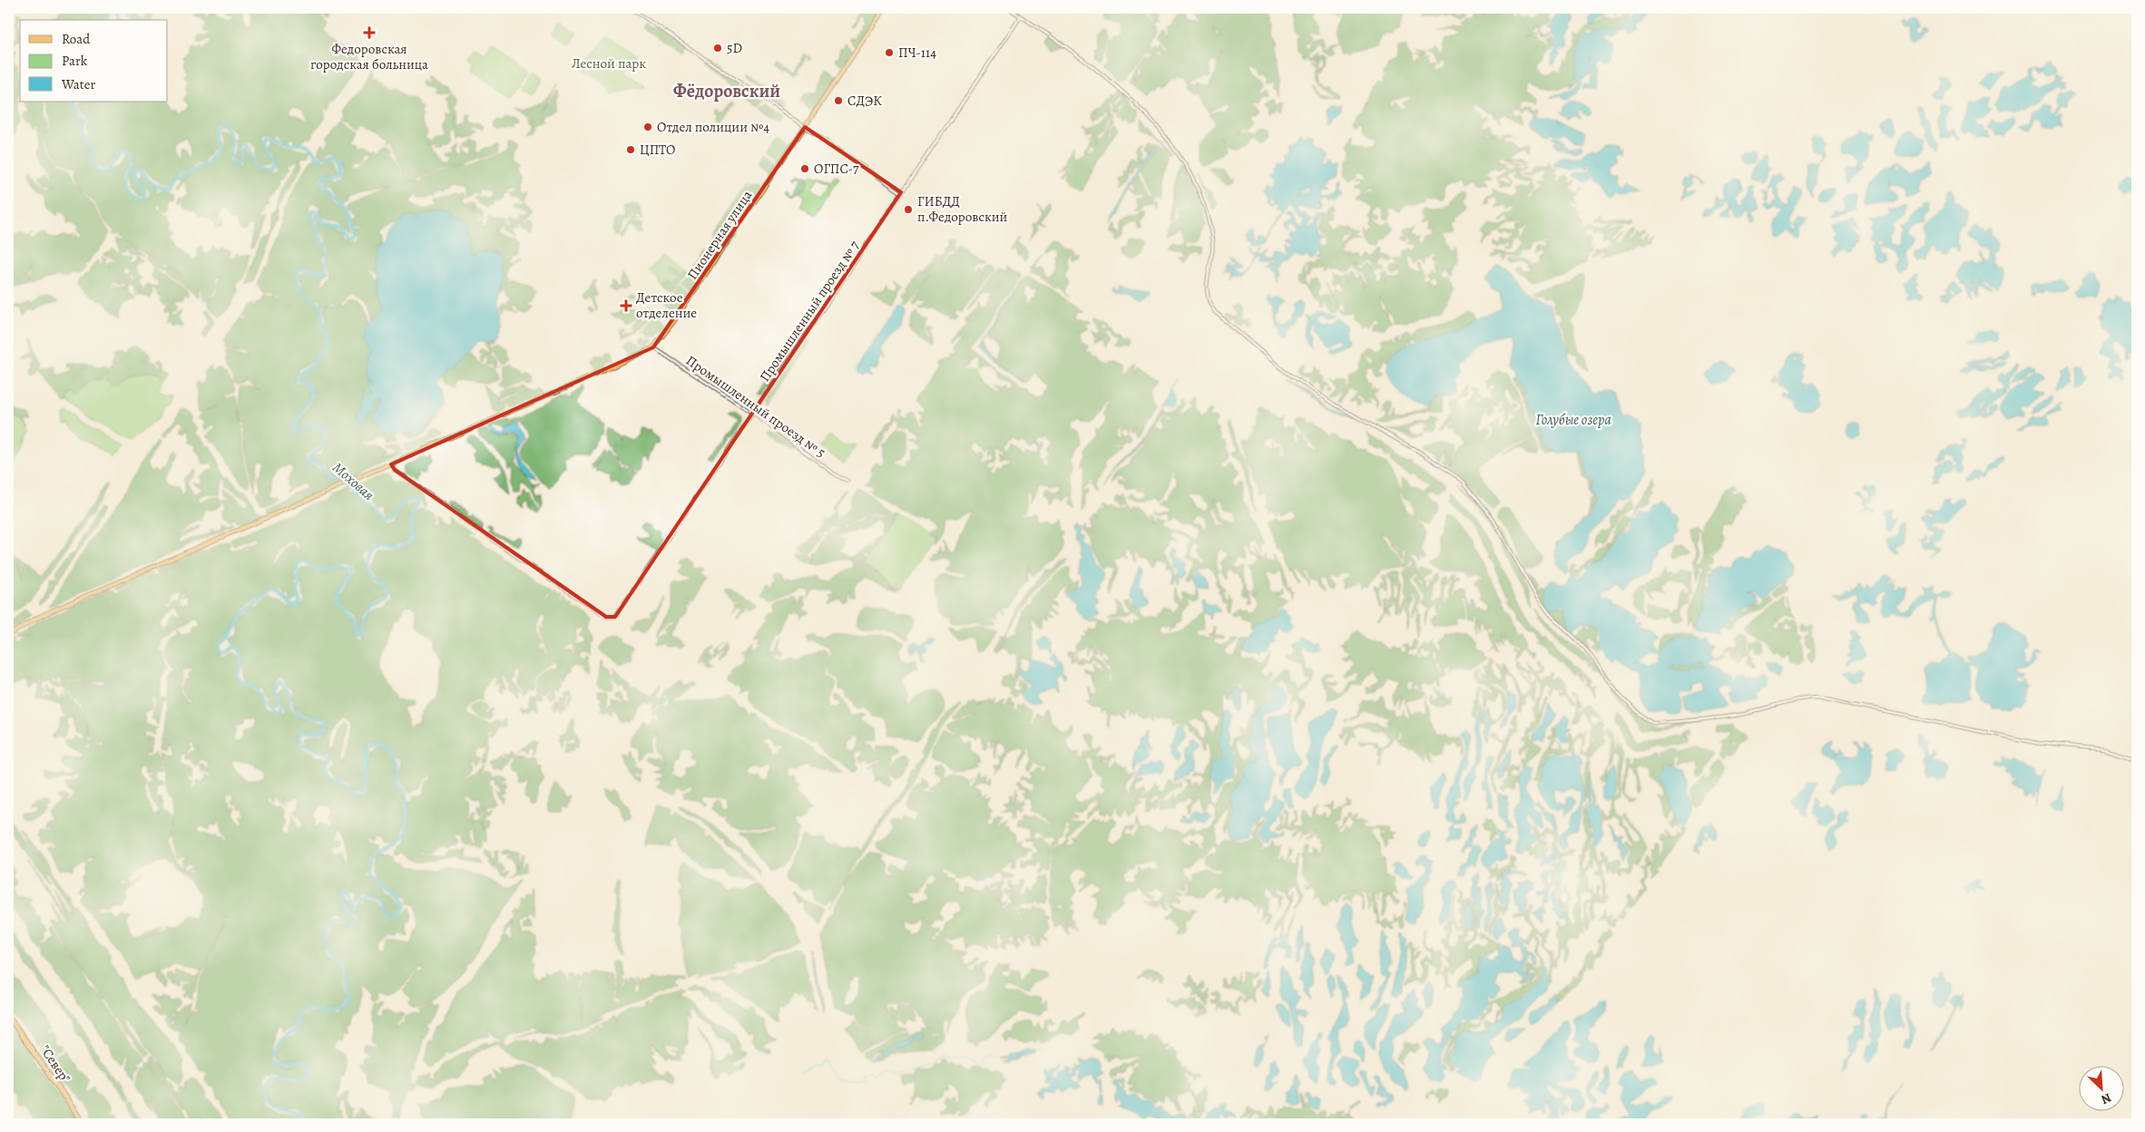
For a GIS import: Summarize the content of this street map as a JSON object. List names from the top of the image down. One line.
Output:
{"streets":{"highway":["\"Север\""],"main road":["Пионерная улица"],"street":["Промышленный проезд № 7","Промышленный проезд № 5"]},"crossings":[["Пионерная улица","Промышленный проезд № 7"],["Пионерная улица","Промышленный проезд № 5"],["Промышленный проезд № 7","Промышленный проезд № 5"]],"districts":["Фёдоровский"],"water":["Голубые озера","Моховая"],"parks":["Лесной парк"],"places":{"health":["Федоровская городская больница","Детское отделение"],"other":["5D","ПЧ-114","СДЭК","Отдел полиции №4","ЦПТО","ОГПС-7","ГИБДД п.Федоровский"]},"legend":["Road","Park","Water"],"north":"bottom right"}
